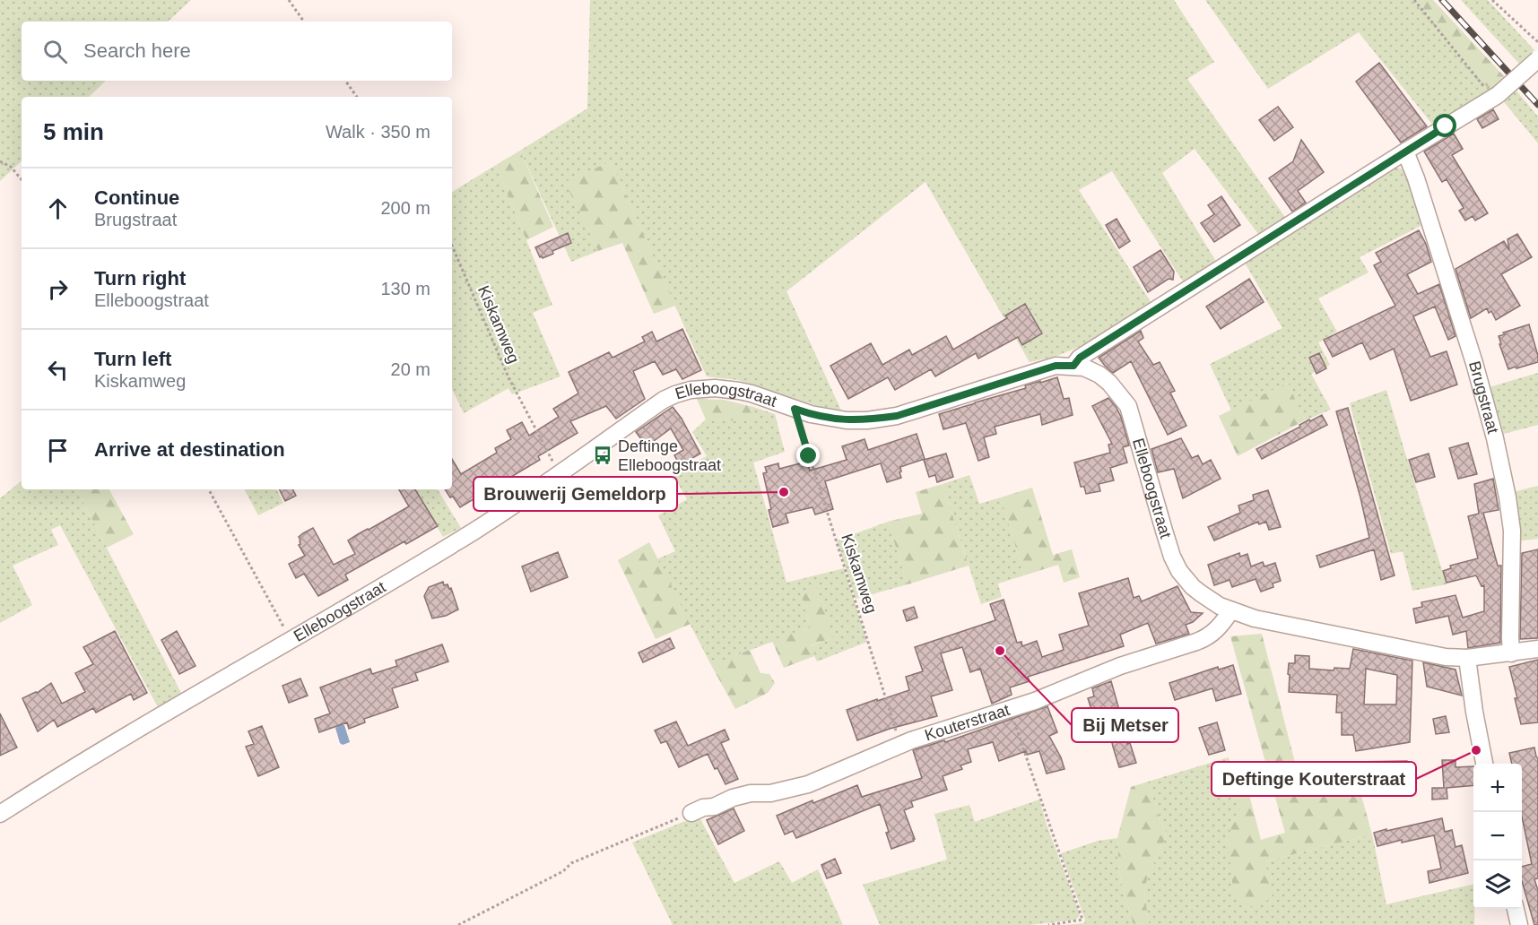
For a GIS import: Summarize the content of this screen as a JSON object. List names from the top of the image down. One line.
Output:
{"streets":{"street":["Brugstraat","Elleboogstraat","Kouterstraat"],"path":["Kiskamweg"]},"crossings":[["Kiskamweg","Elleboogstraat"],["Kiskamweg","Kouterstraat"],["Brugstraat","Elleboogstraat"],["Elleboogstraat","Kouterstraat"]],"places":{"bus stop":["Deftinge Elleboogstraat"],"other":["Brouwerij Gemeldorp","Bij Metser","Deftinge Kouterstraat"]},"page":{"search":"Search here","heading":["5 min","Walk · 350 m"],"list":[["Continue","Brugstraat","200 m"],["Turn right","Elleboogstraat","130 m"],["Turn left","Kiskamweg","20 m"],"Arrive at destination"],"map_buttons":["+","−"]}}
